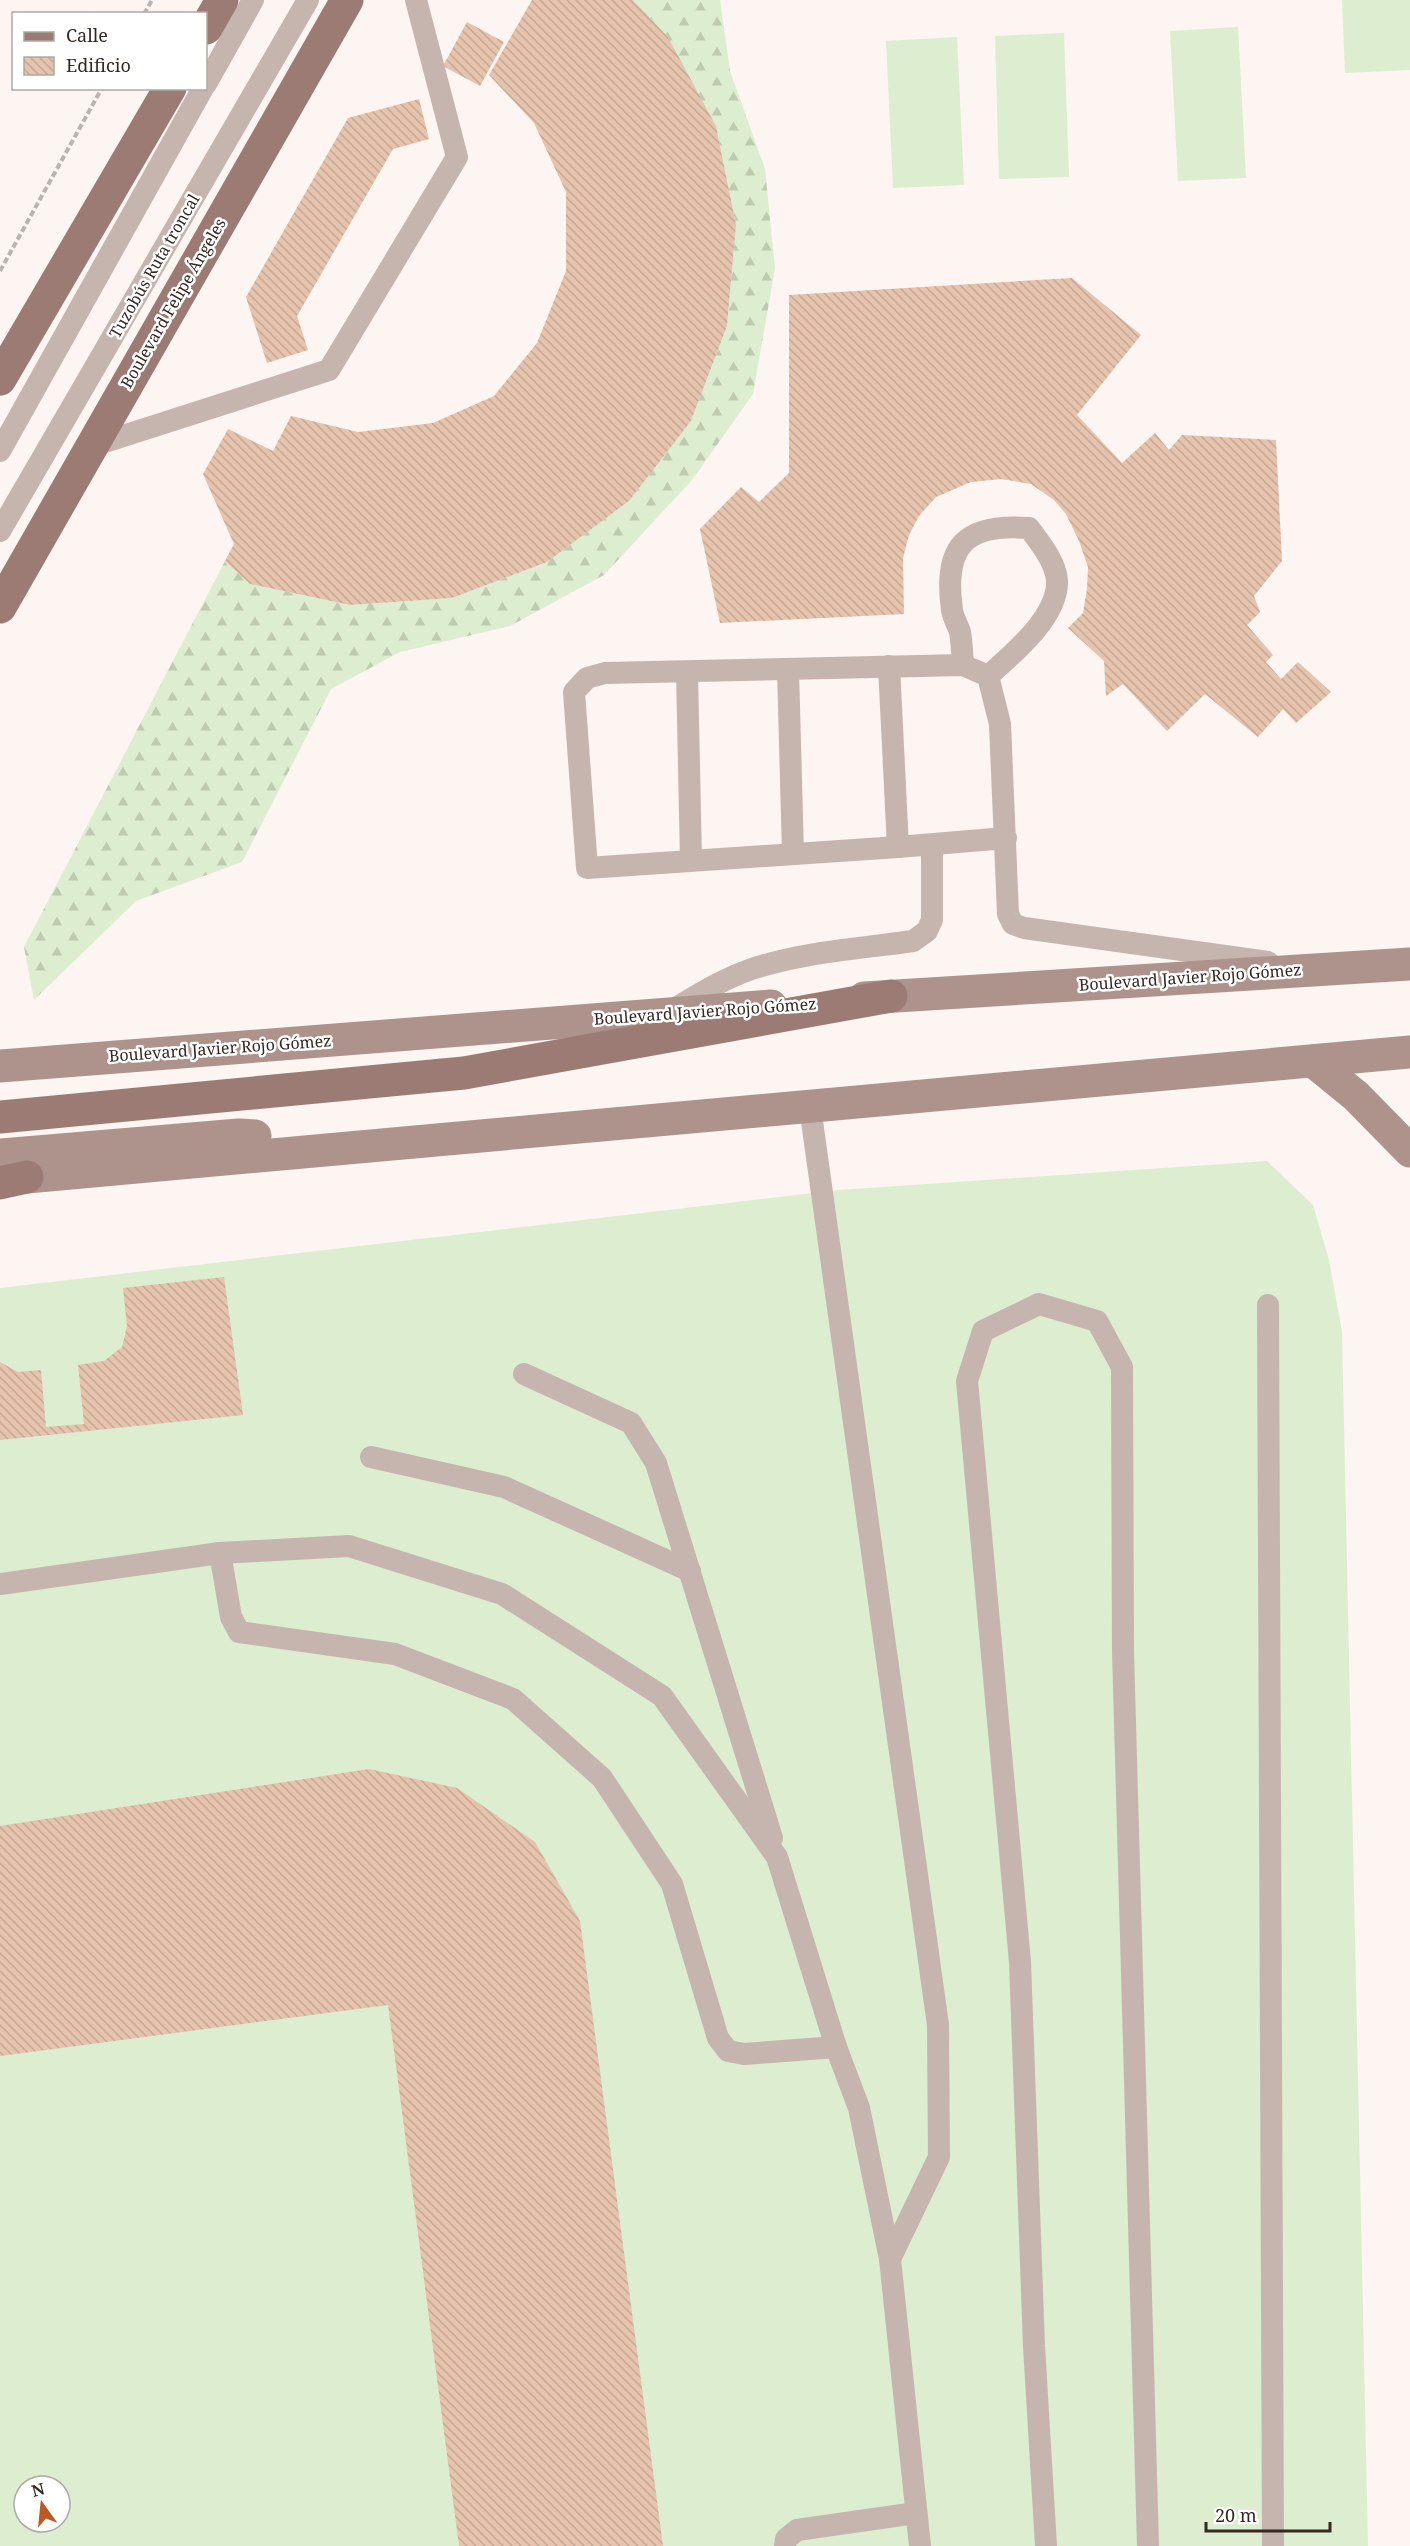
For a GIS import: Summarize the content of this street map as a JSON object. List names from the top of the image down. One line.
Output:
{"streets":{"main road":["Boulevard Felipe Ángeles","Boulevard Javier Rojo Gómez"],"lane":["Tuzobús Ruta troncal"]},"legend":["Calle","Edificio"],"scale_bar":"20 m","north":"top"}
